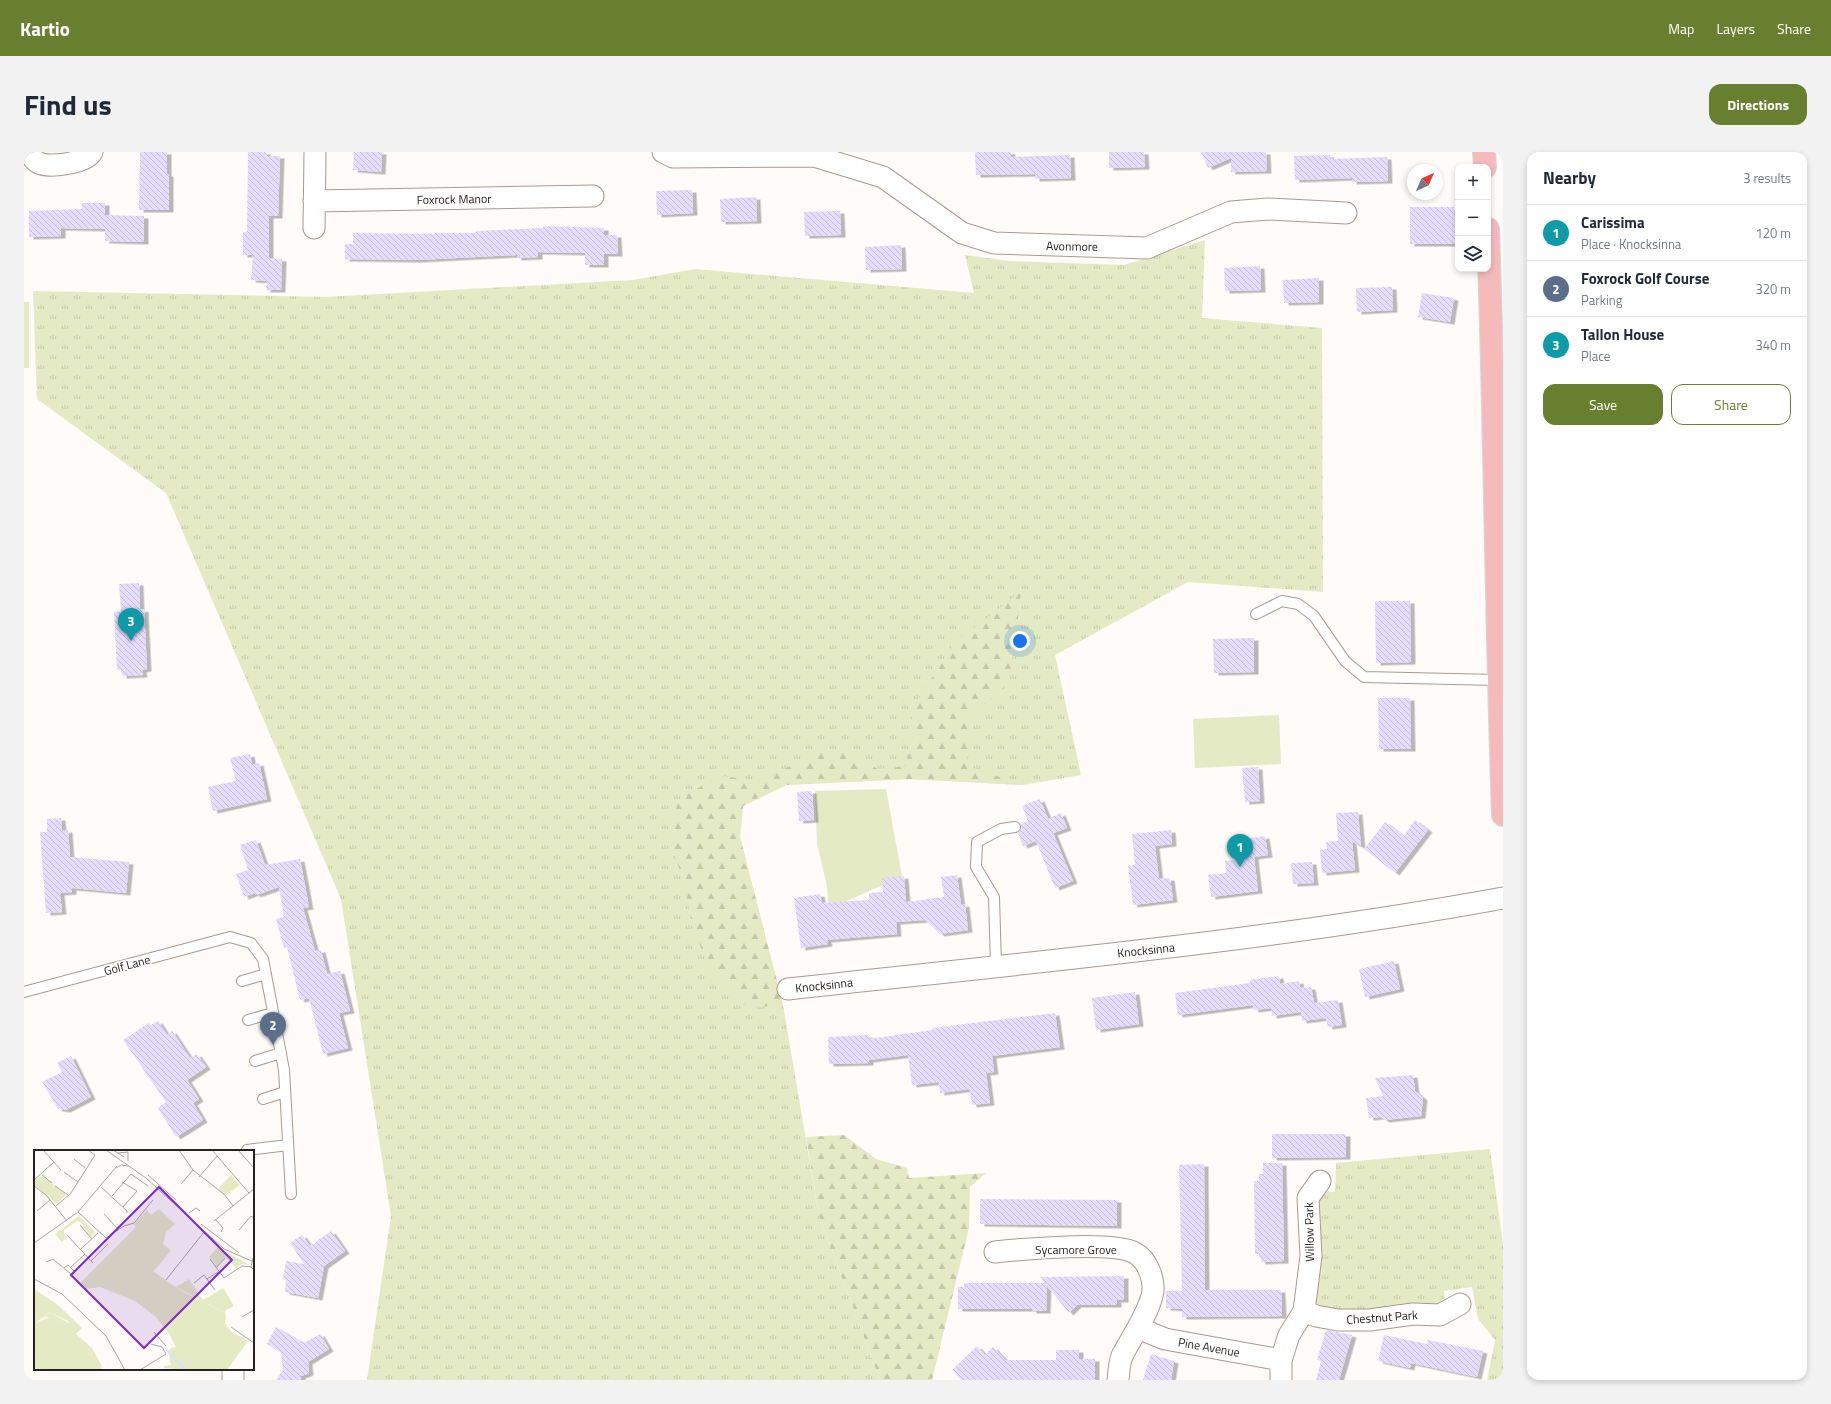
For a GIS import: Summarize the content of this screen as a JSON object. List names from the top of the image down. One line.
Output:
{"streets":{"street":["Foxrock Manor","Avonmore","Knocksinna","Willow Park","Sycamore Grove","Chestnut Park","Pine Avenue"],"lane":["Golf Lane"]},"crossings":[["Willow Park","Chestnut Park"],["Willow Park","Pine Avenue"],["Sycamore Grove","Pine Avenue"],["Chestnut Park","Pine Avenue"]],"north":"top right","page":{"header":"Kartio","nav":["Map","Layers","Share"],"title":"Find us","buttons":["Directions",["Save","Share"]],"heading":["Nearby","3 results"],"map_buttons":["+","−"],"list":[{"mark":"1","name":"Carissima","note":"Place · Knocksinna","value":"120 m"},{"mark":"2","name":"Foxrock Golf Course","note":"Parking","value":"320 m"},{"mark":"3","name":"Tallon House","note":"Place","value":"340 m"}],"pins":["3","1","2"]}}
